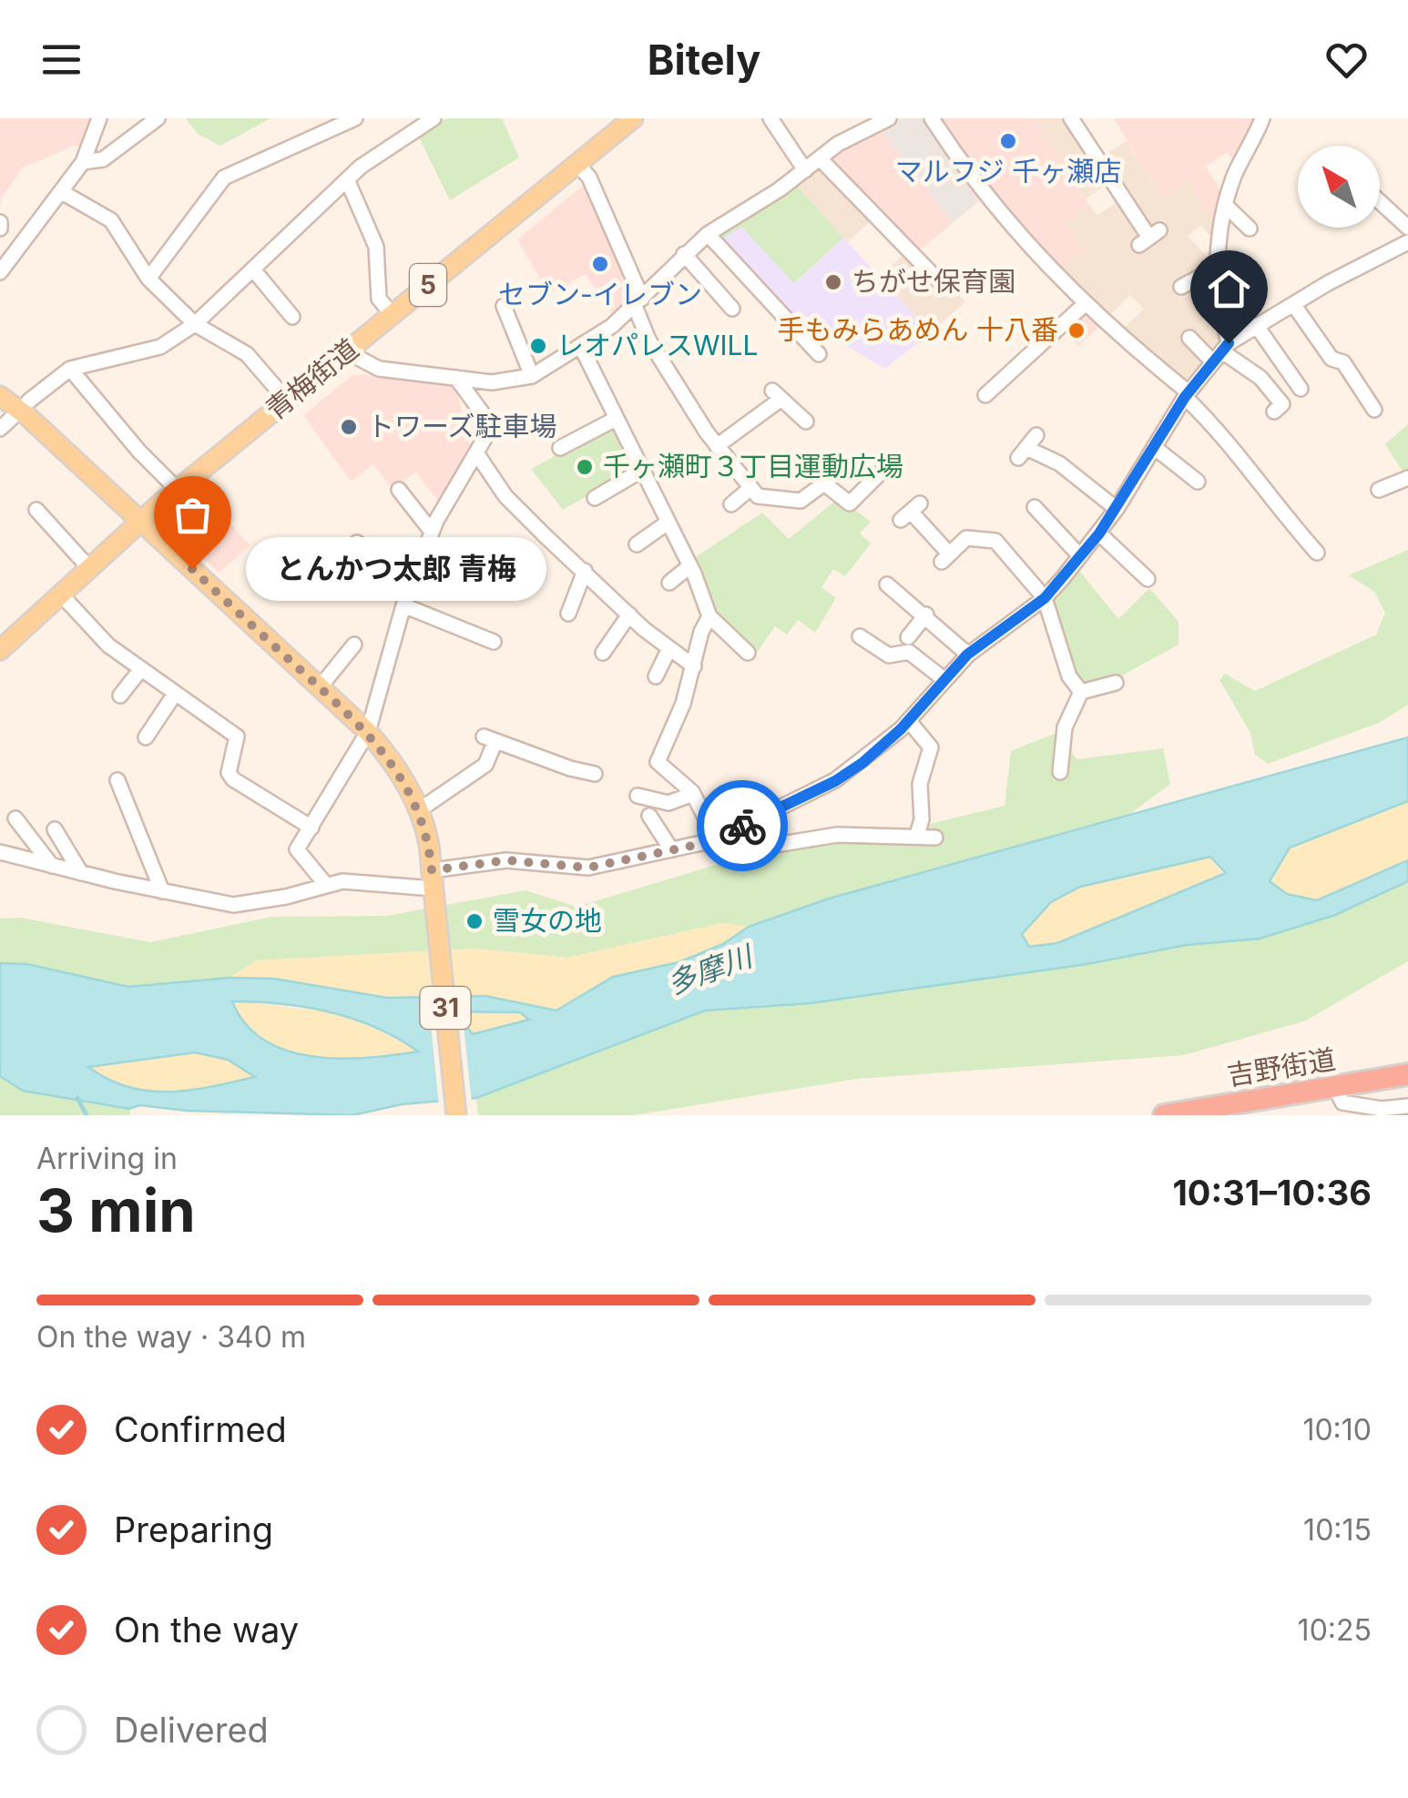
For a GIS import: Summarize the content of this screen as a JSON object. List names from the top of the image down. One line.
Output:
{"streets":{"highway":["吉野街道"],"main road":["5","青梅街道","31"]},"crossings":[["青梅街道","31"]],"water":["多摩川"],"places":["マルフジ 千ヶ瀬店","セブン-イレブン","ちがせ保育園","手もみらあめん 十八番","レオパレスWILL","トワーズ駐車場","千ヶ瀬町３丁目運動広場","とんかつ太郎 青梅","雪女の地"],"north":"top left","page":{"header":"Bitely","bubble":"とんかつ太郎 青梅","heading":["3 min","Arriving in","10:31–10:36"],"bar":"On the way · 340 m","list":[["Confirmed","10:10"],["Preparing","10:15"],["On the way","10:25"],"Delivered"]}}
